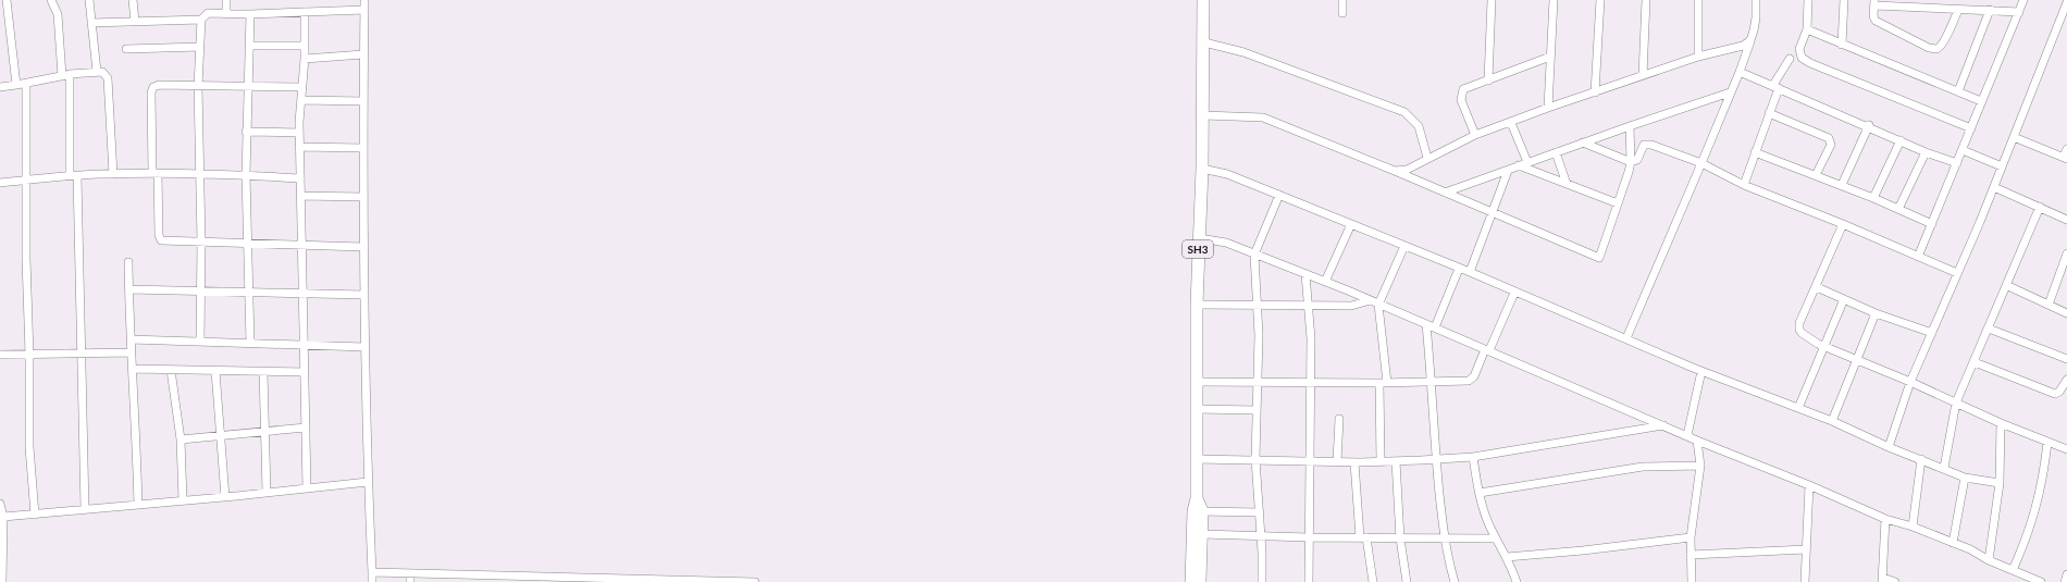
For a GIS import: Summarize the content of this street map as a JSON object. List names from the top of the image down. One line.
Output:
{"streets":{"main road":["SH3"]}}
